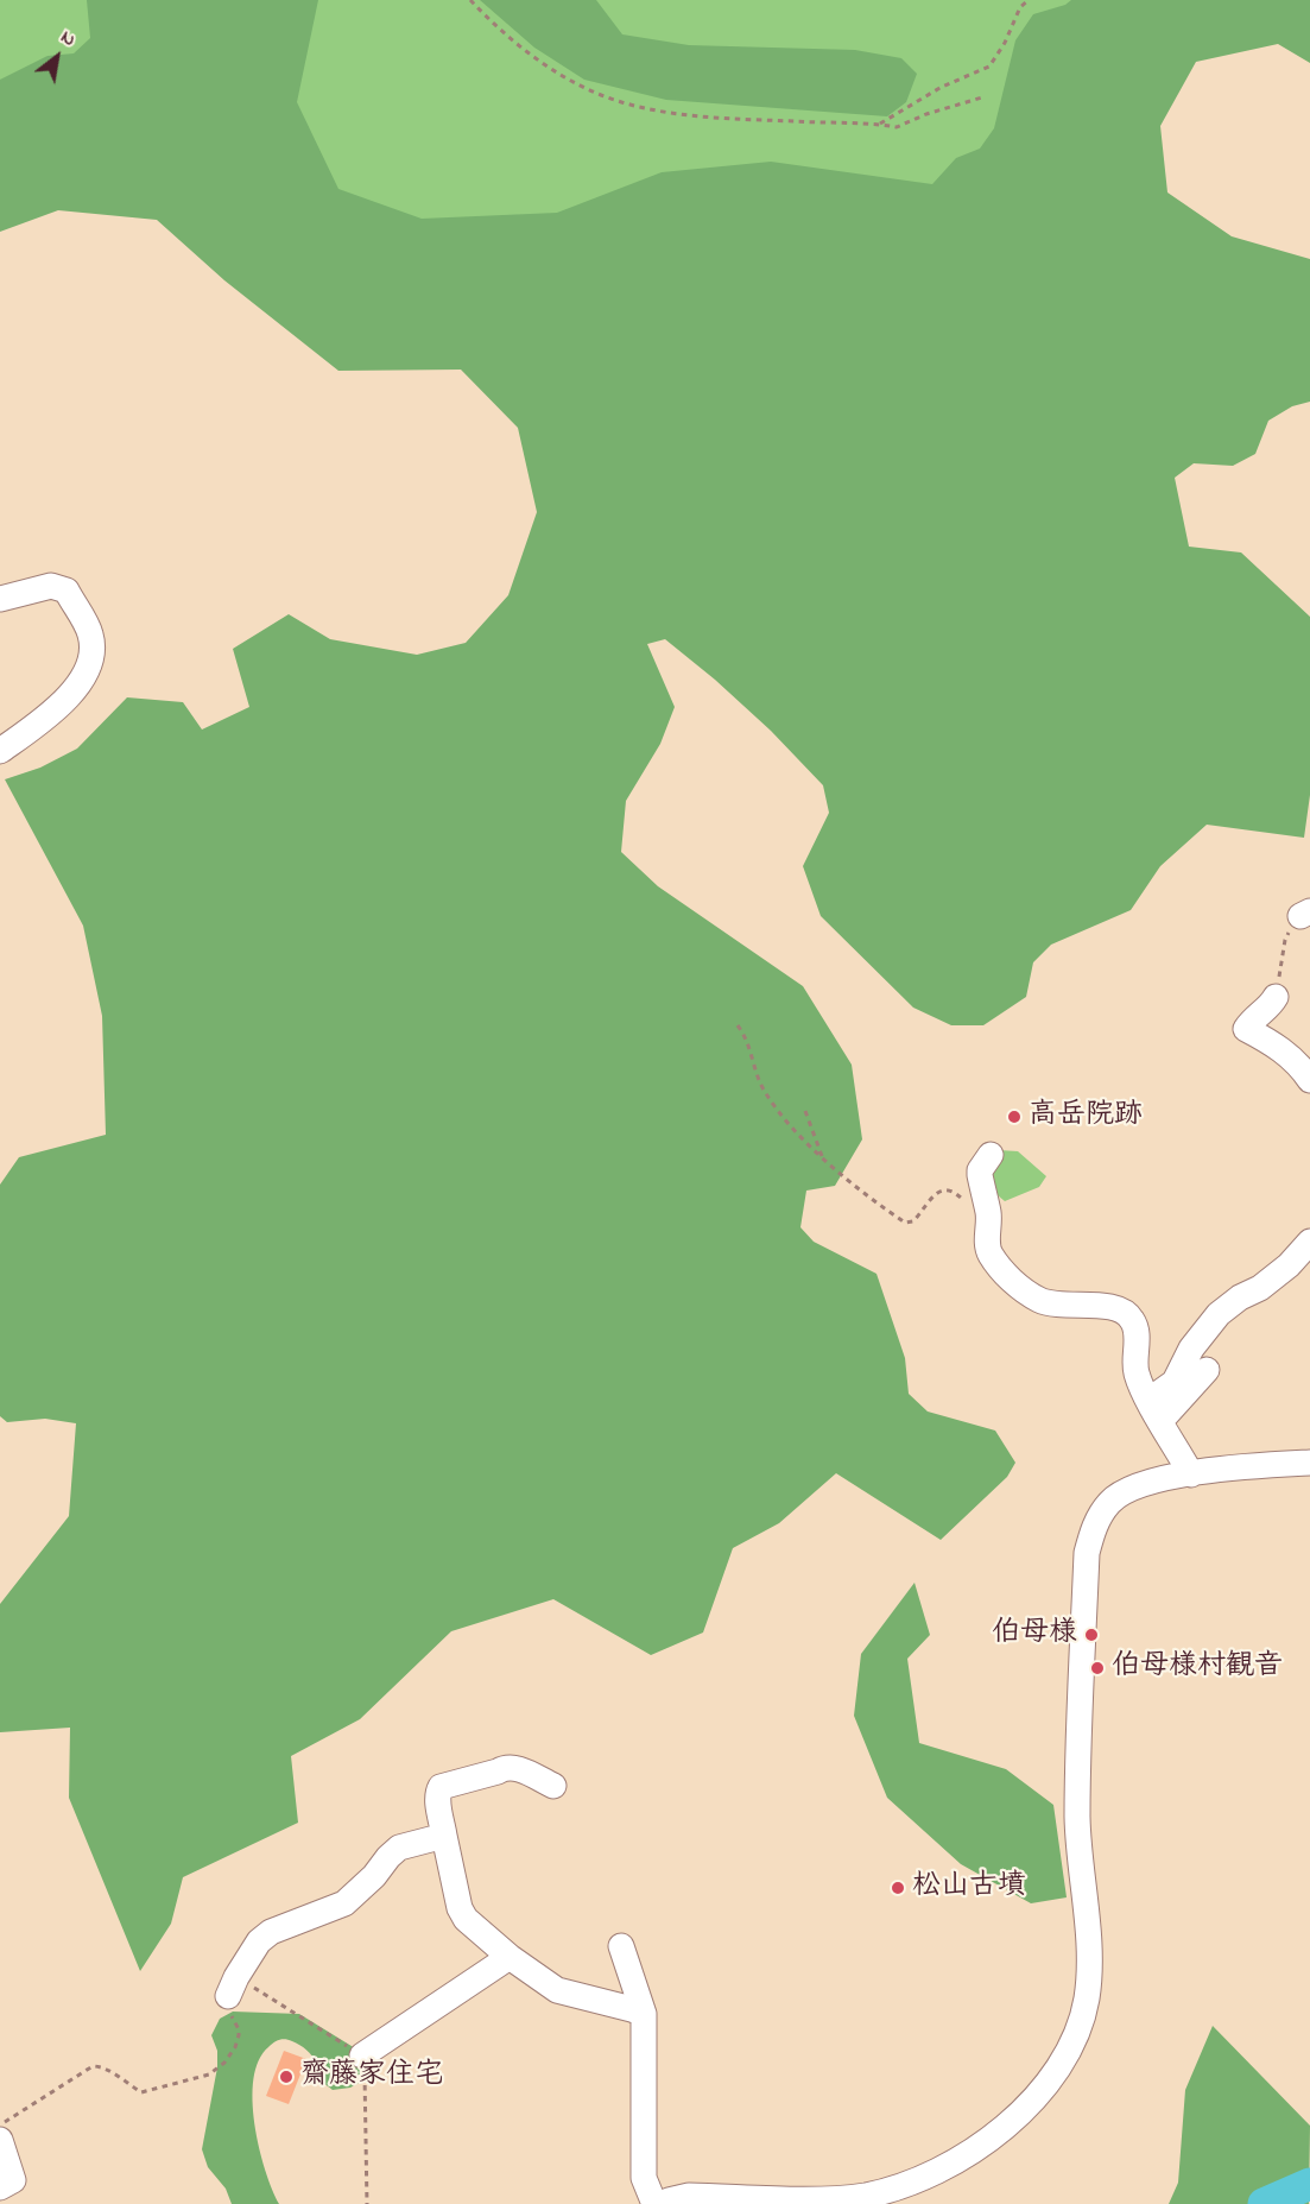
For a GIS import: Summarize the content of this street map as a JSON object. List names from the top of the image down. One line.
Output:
{"places":["高岳院跡","伯母様","伯母様村観音","松山古墳","齋藤家住宅"],"north":"top right"}
